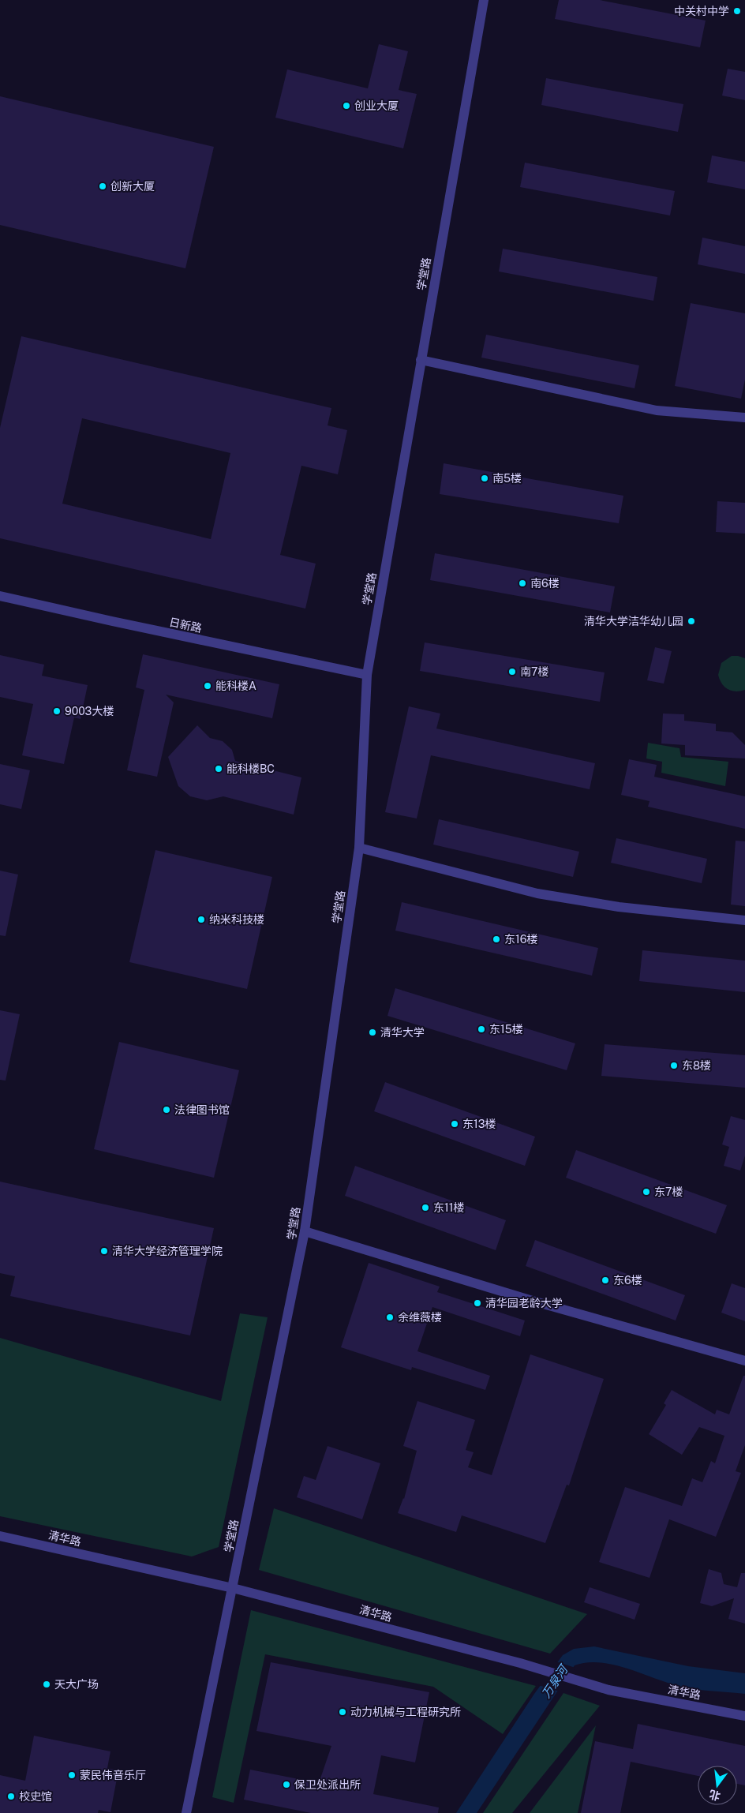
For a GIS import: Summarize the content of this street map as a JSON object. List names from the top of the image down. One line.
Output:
{"streets":{"street":["学堂路","日新路","清华路"]},"crossings":[["学堂路","日新路"],["学堂路","清华路"]],"water":["万泉河"],"places":["中关村中学","创业大厦","创新大厦","南5楼","南6楼","清华大学洁华幼儿园","南7楼","能科楼A","9003大楼","能科楼BC","纳米科技楼","东16楼","东15楼","清华大学","东8楼","法律图书馆","东13楼","东7楼","东11楼","清华大学经济管理学院","东6楼","清华园老龄大学","余维薇楼","天大广场","动力机械与工程研究所","蒙民伟音乐厅","保卫处派出所","校史馆"],"north":"bottom"}
